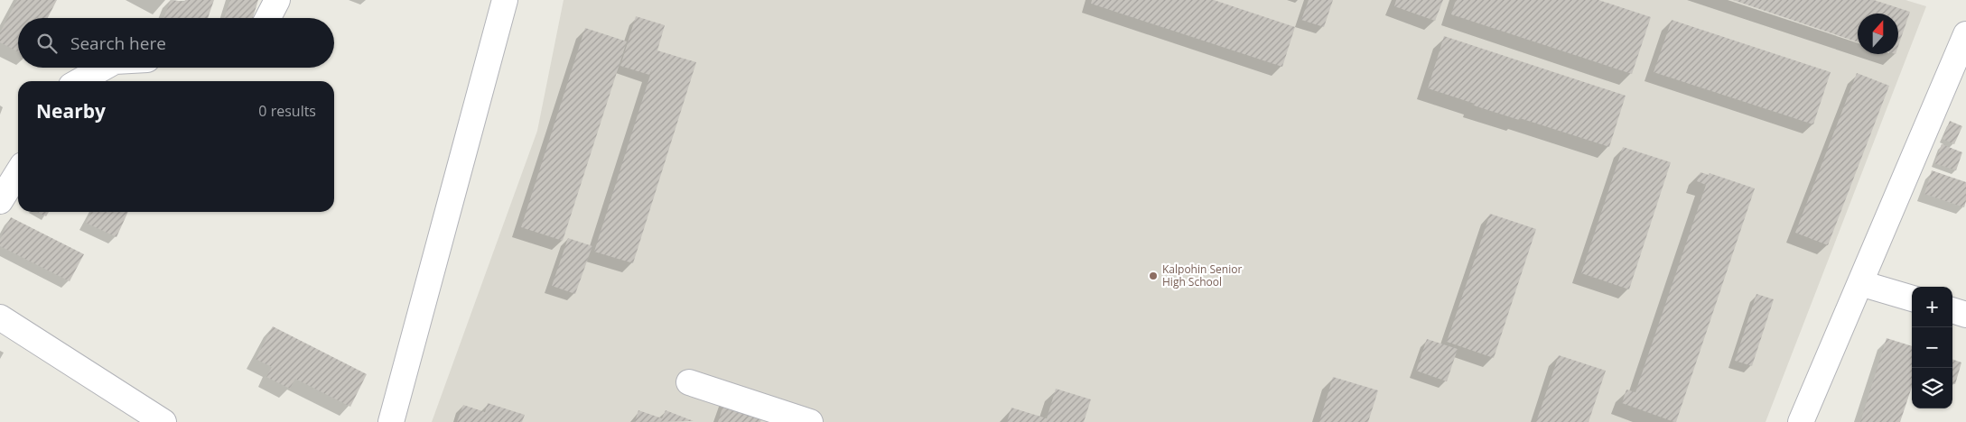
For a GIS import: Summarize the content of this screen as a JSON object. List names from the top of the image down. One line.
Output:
{"places":["Kalpohin Senior High School"],"north":"top","page":{"search":"Search here","heading":["Nearby","0 results"],"map_buttons":["+","−"]}}
